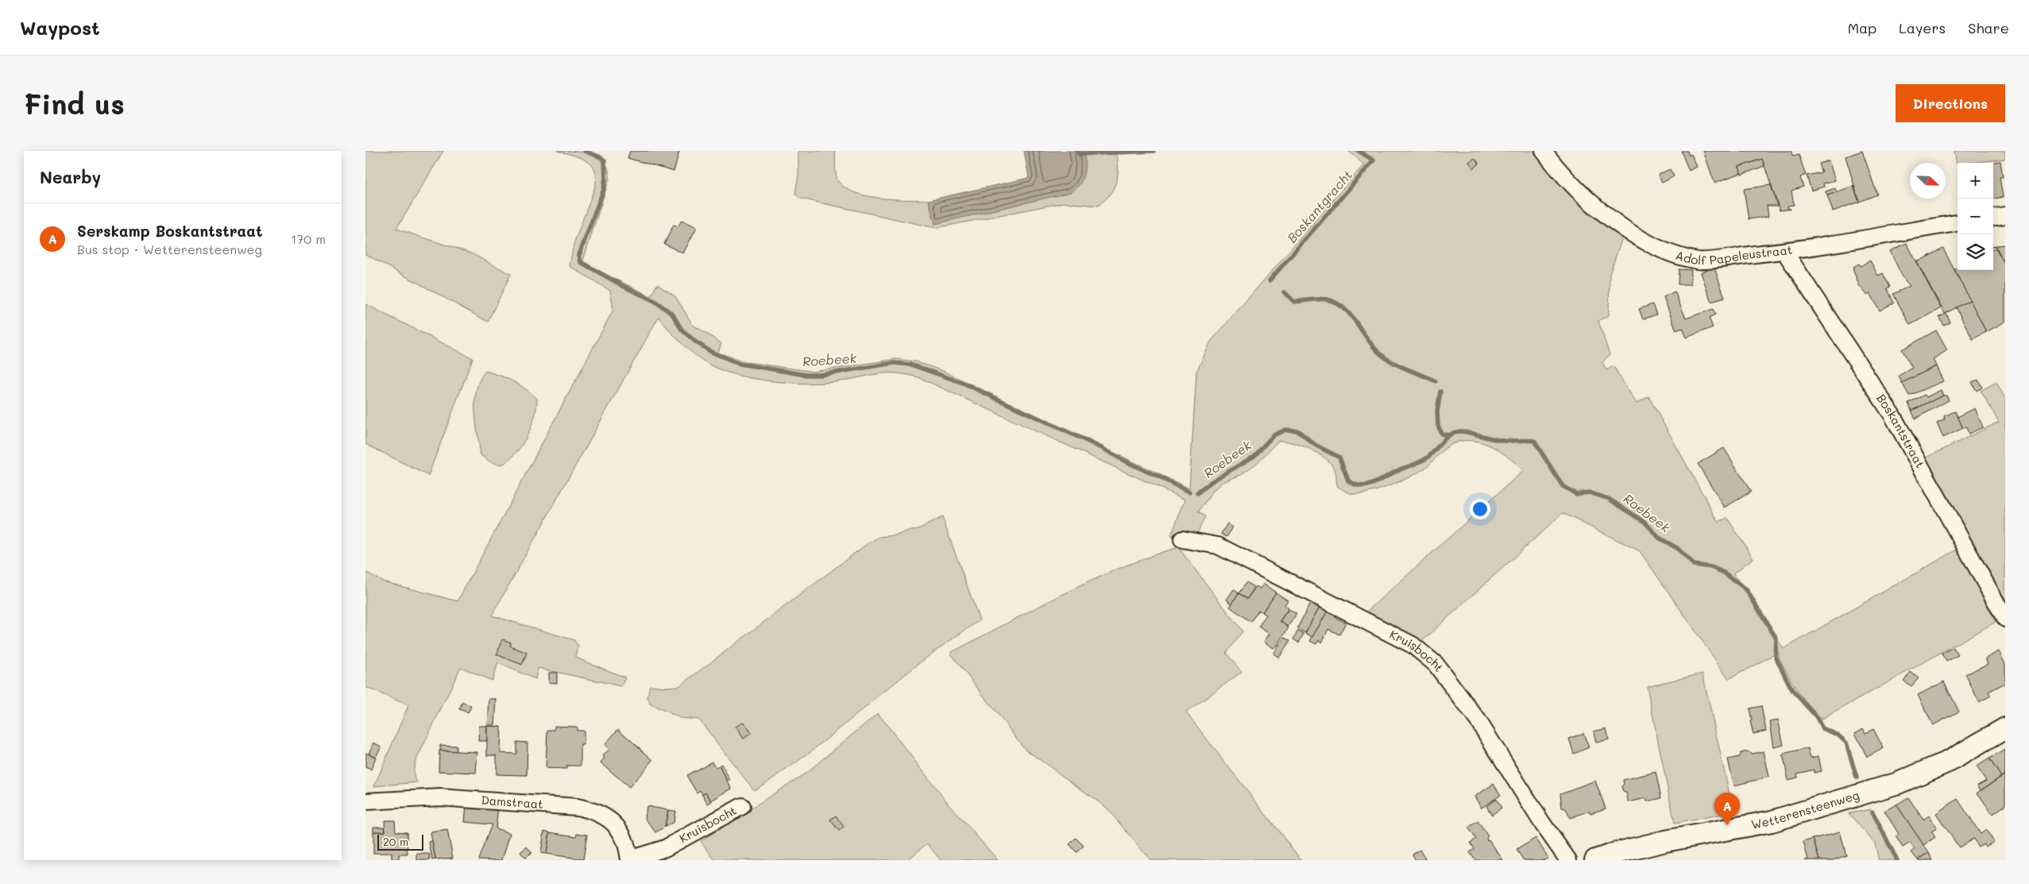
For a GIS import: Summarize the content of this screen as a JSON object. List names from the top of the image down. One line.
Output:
{"streets":{"street":["Adolf Papeleustraat","Boskantstraat","Kruisbocht","Damstraat","Wetterensteenweg"]},"crossings":[["Adolf Papeleustraat","Boskantstraat"],["Kruisbocht","Damstraat"]],"water":["Boskantgracht","Roebeek"],"scale_bar":"20 m","north":"bottom right","page":{"header":"Waypost","nav":["Map","Layers","Share"],"buttons":"Directions","title":"Find us","heading":"Nearby","map_buttons":["+","−"],"list":[{"mark":"A","name":"Serskamp Boskantstraat","note":"Bus stop · Wetterensteenweg","value":"170 m"}],"pins":"A","scale":"20 m"}}
